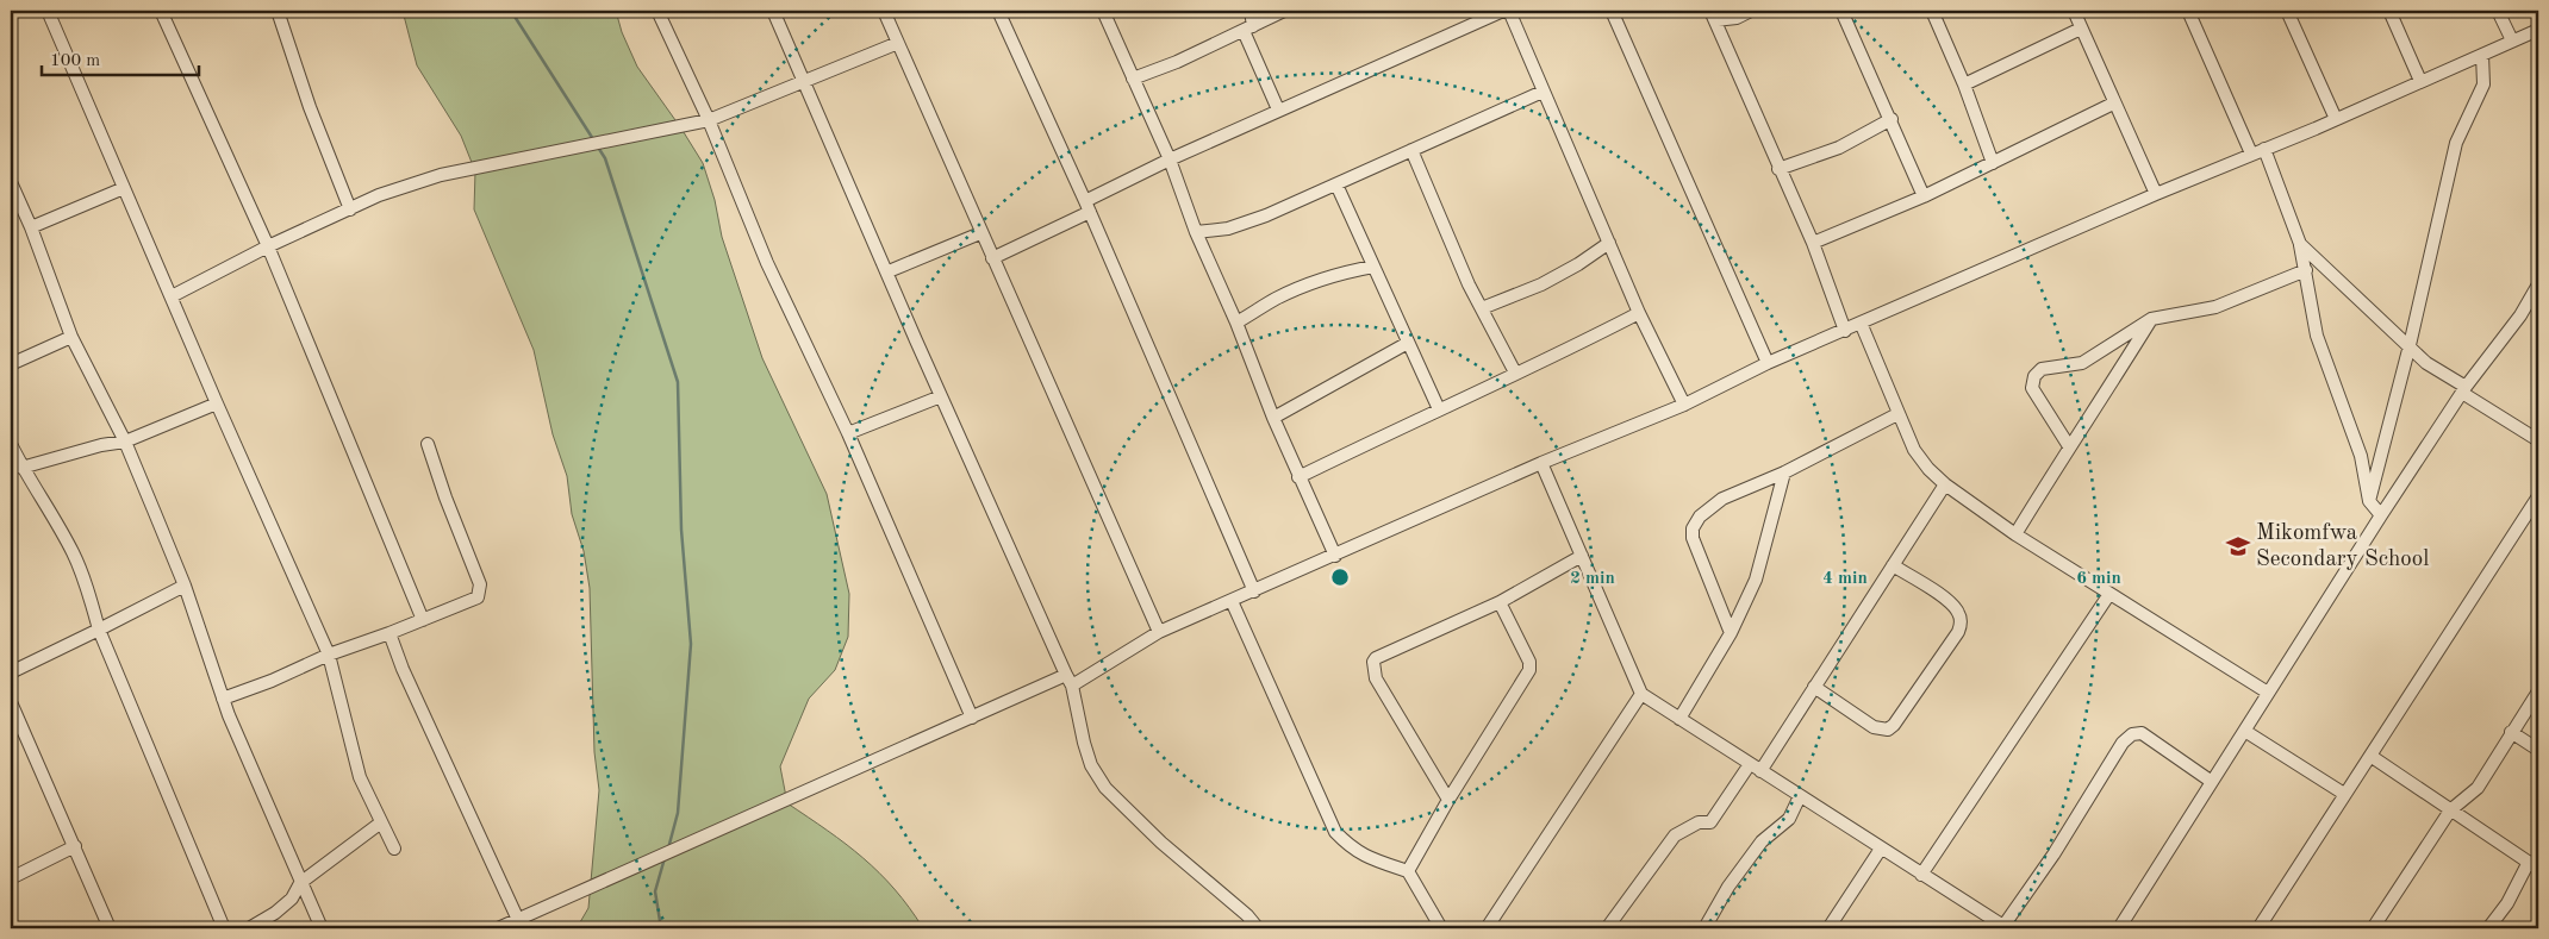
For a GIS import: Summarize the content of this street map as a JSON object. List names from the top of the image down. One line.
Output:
{"places":{"school or university":["Mikomfwa Secondary School"]},"scale_bar":"100 m","rings":["2 min","4 min","6 min"]}
